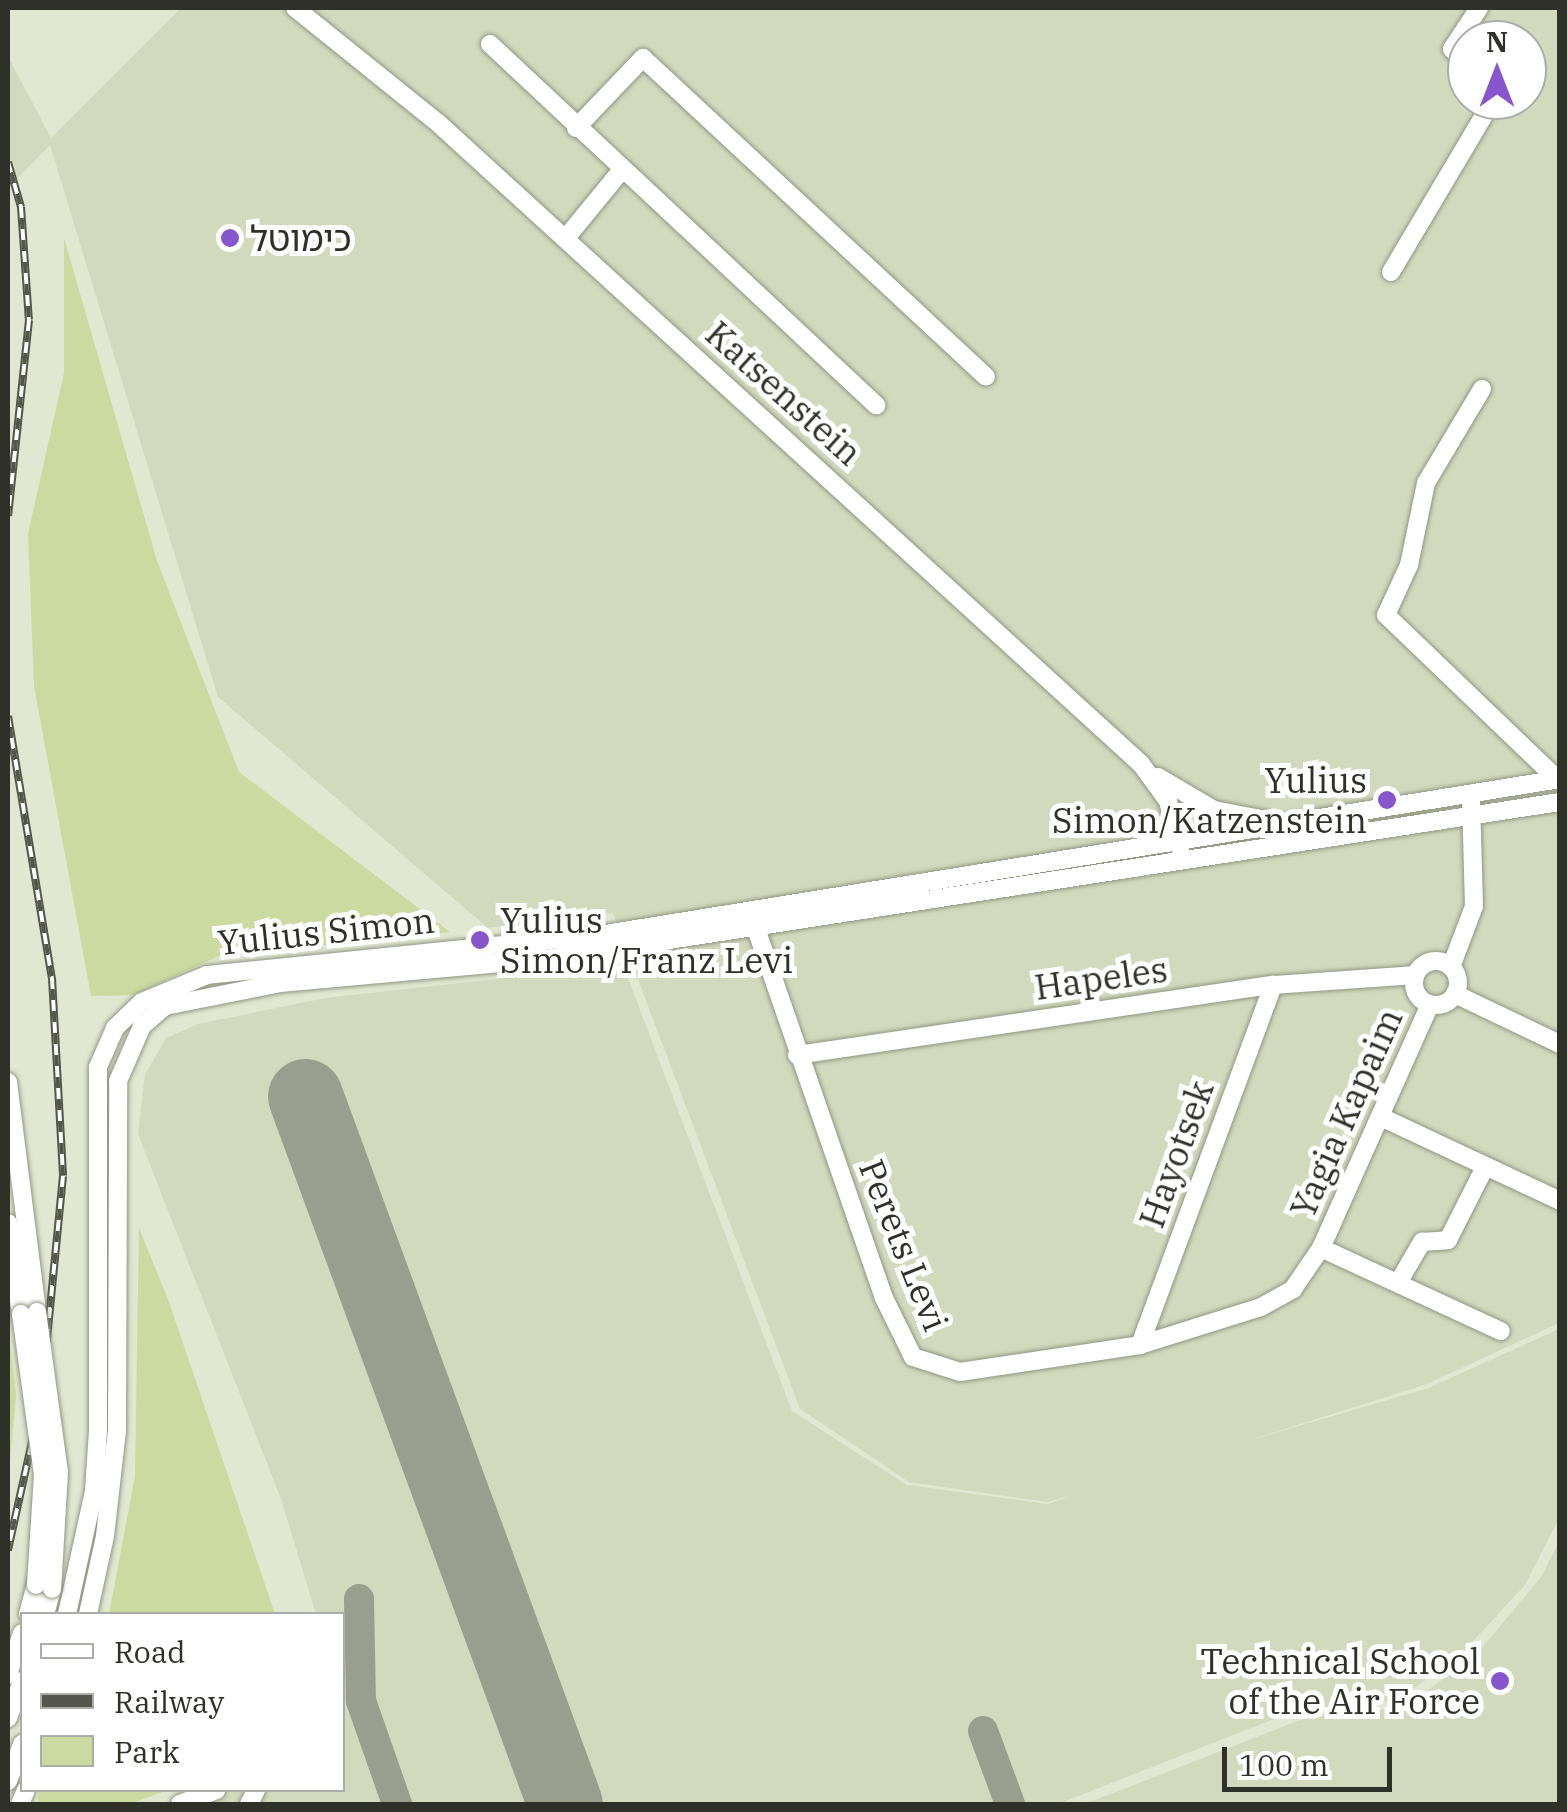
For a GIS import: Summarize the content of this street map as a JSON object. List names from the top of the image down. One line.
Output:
{"streets":{"street":["Katsenstein","Yulius Simon","Hapeles","Yagia Kapaim","Hayotsek","Perets Levi"]},"crossings":[["Katsenstein","Yulius Simon"],["Yulius Simon","Perets Levi"],["Hapeles","Yagia Kapaim"],["Hapeles","Hayotsek"],["Hapeles","Perets Levi"],["Yagia Kapaim","Perets Levi"],["Hayotsek","Perets Levi"]],"places":["כימוטל","Yulius Simon/Katzenstein","Yulius Simon/Franz Levi","Technical School of the Air Force"],"legend":["Road","Railway","Park"],"scale_bar":"100 m","north":"top"}
